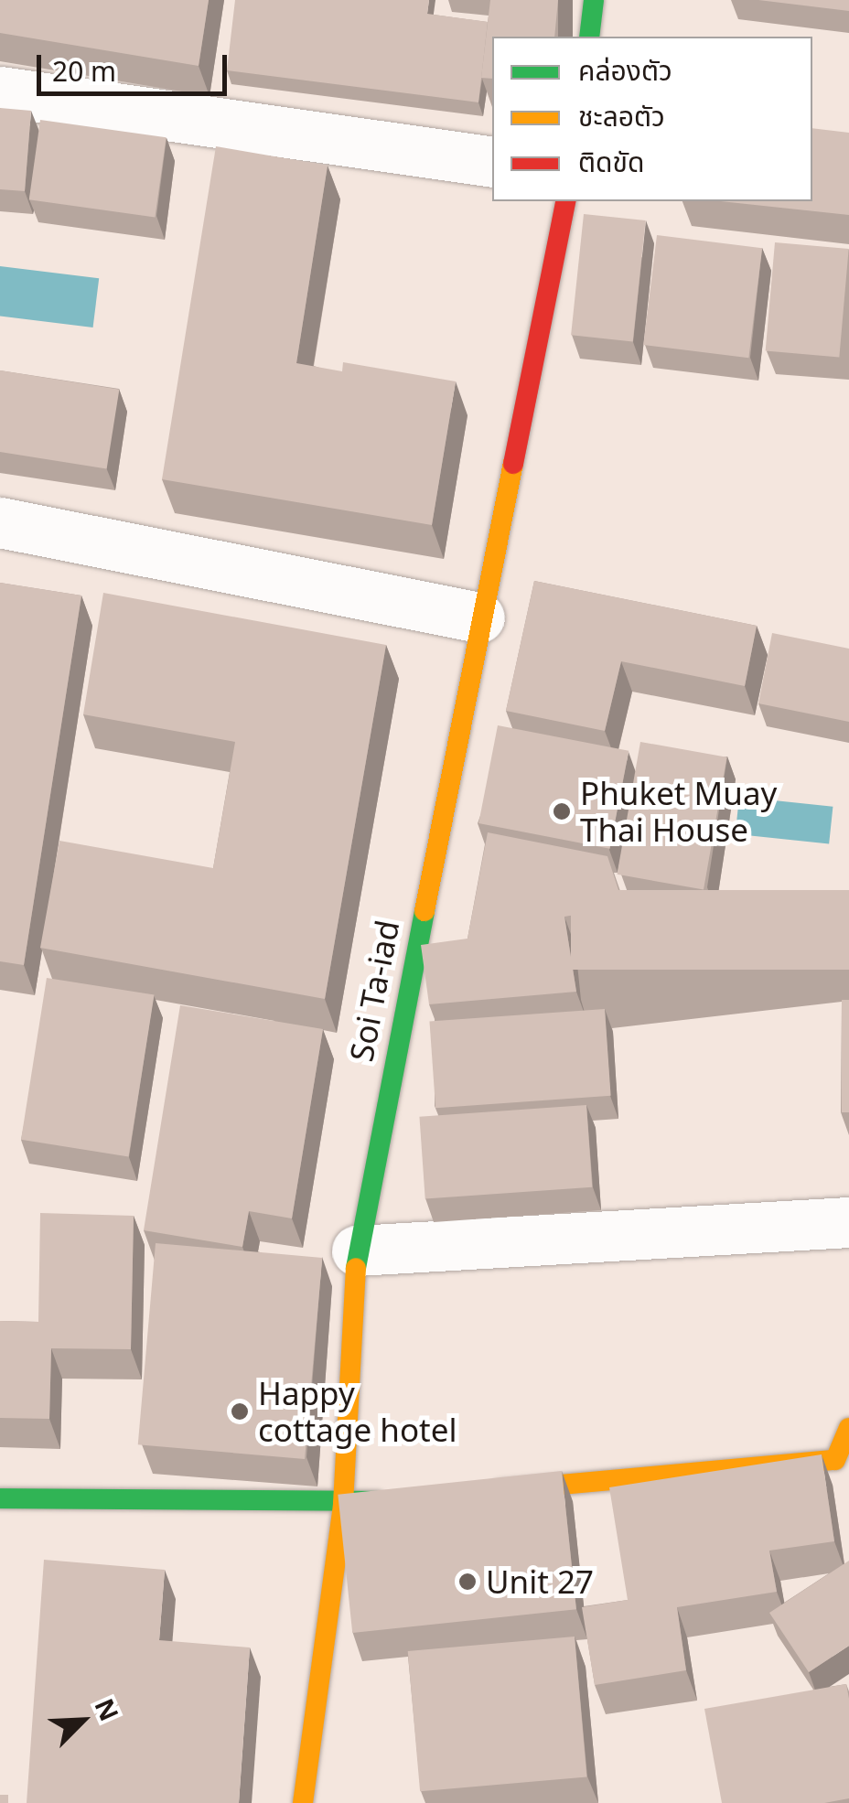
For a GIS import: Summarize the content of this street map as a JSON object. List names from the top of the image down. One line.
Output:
{"streets":{"street":["Soi Ta-iad"]},"places":["Phuket Muay Thai House","Happy cottage hotel","Unit 27"],"legend":["คล่องตัว","ชะลอตัว","ติดขัด"],"scale_bar":"20 m","north":"top right"}
